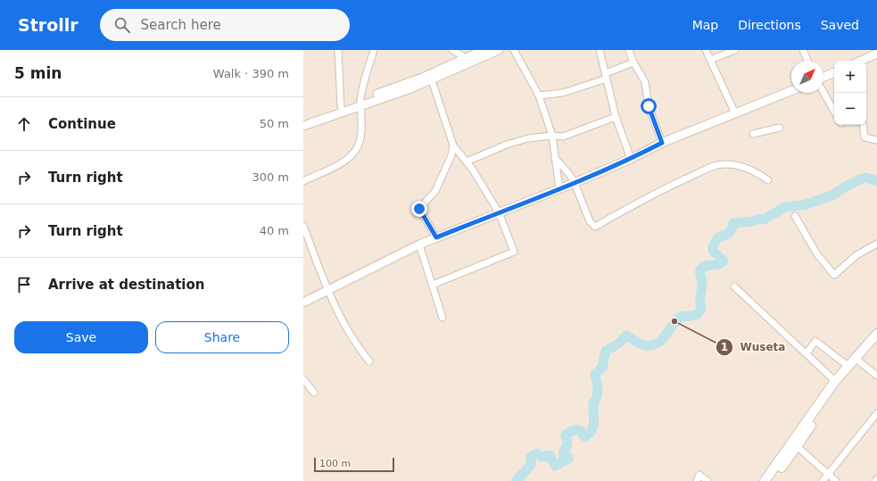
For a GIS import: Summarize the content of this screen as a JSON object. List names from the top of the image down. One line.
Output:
{"places":["Wuseta"],"scale_bar":"100 m","north":"top right","page":{"header":"Strollr","search":"Search here","nav":["Map","Directions","Saved"],"heading":["5 min","Walk · 390 m"],"map_buttons":["+","−"],"list":[["Continue","50 m"],["Turn right","300 m"],["Turn right","40 m"],"Arrive at destination"],"buttons":["Save","Share"],"scale":"100 m"}}
